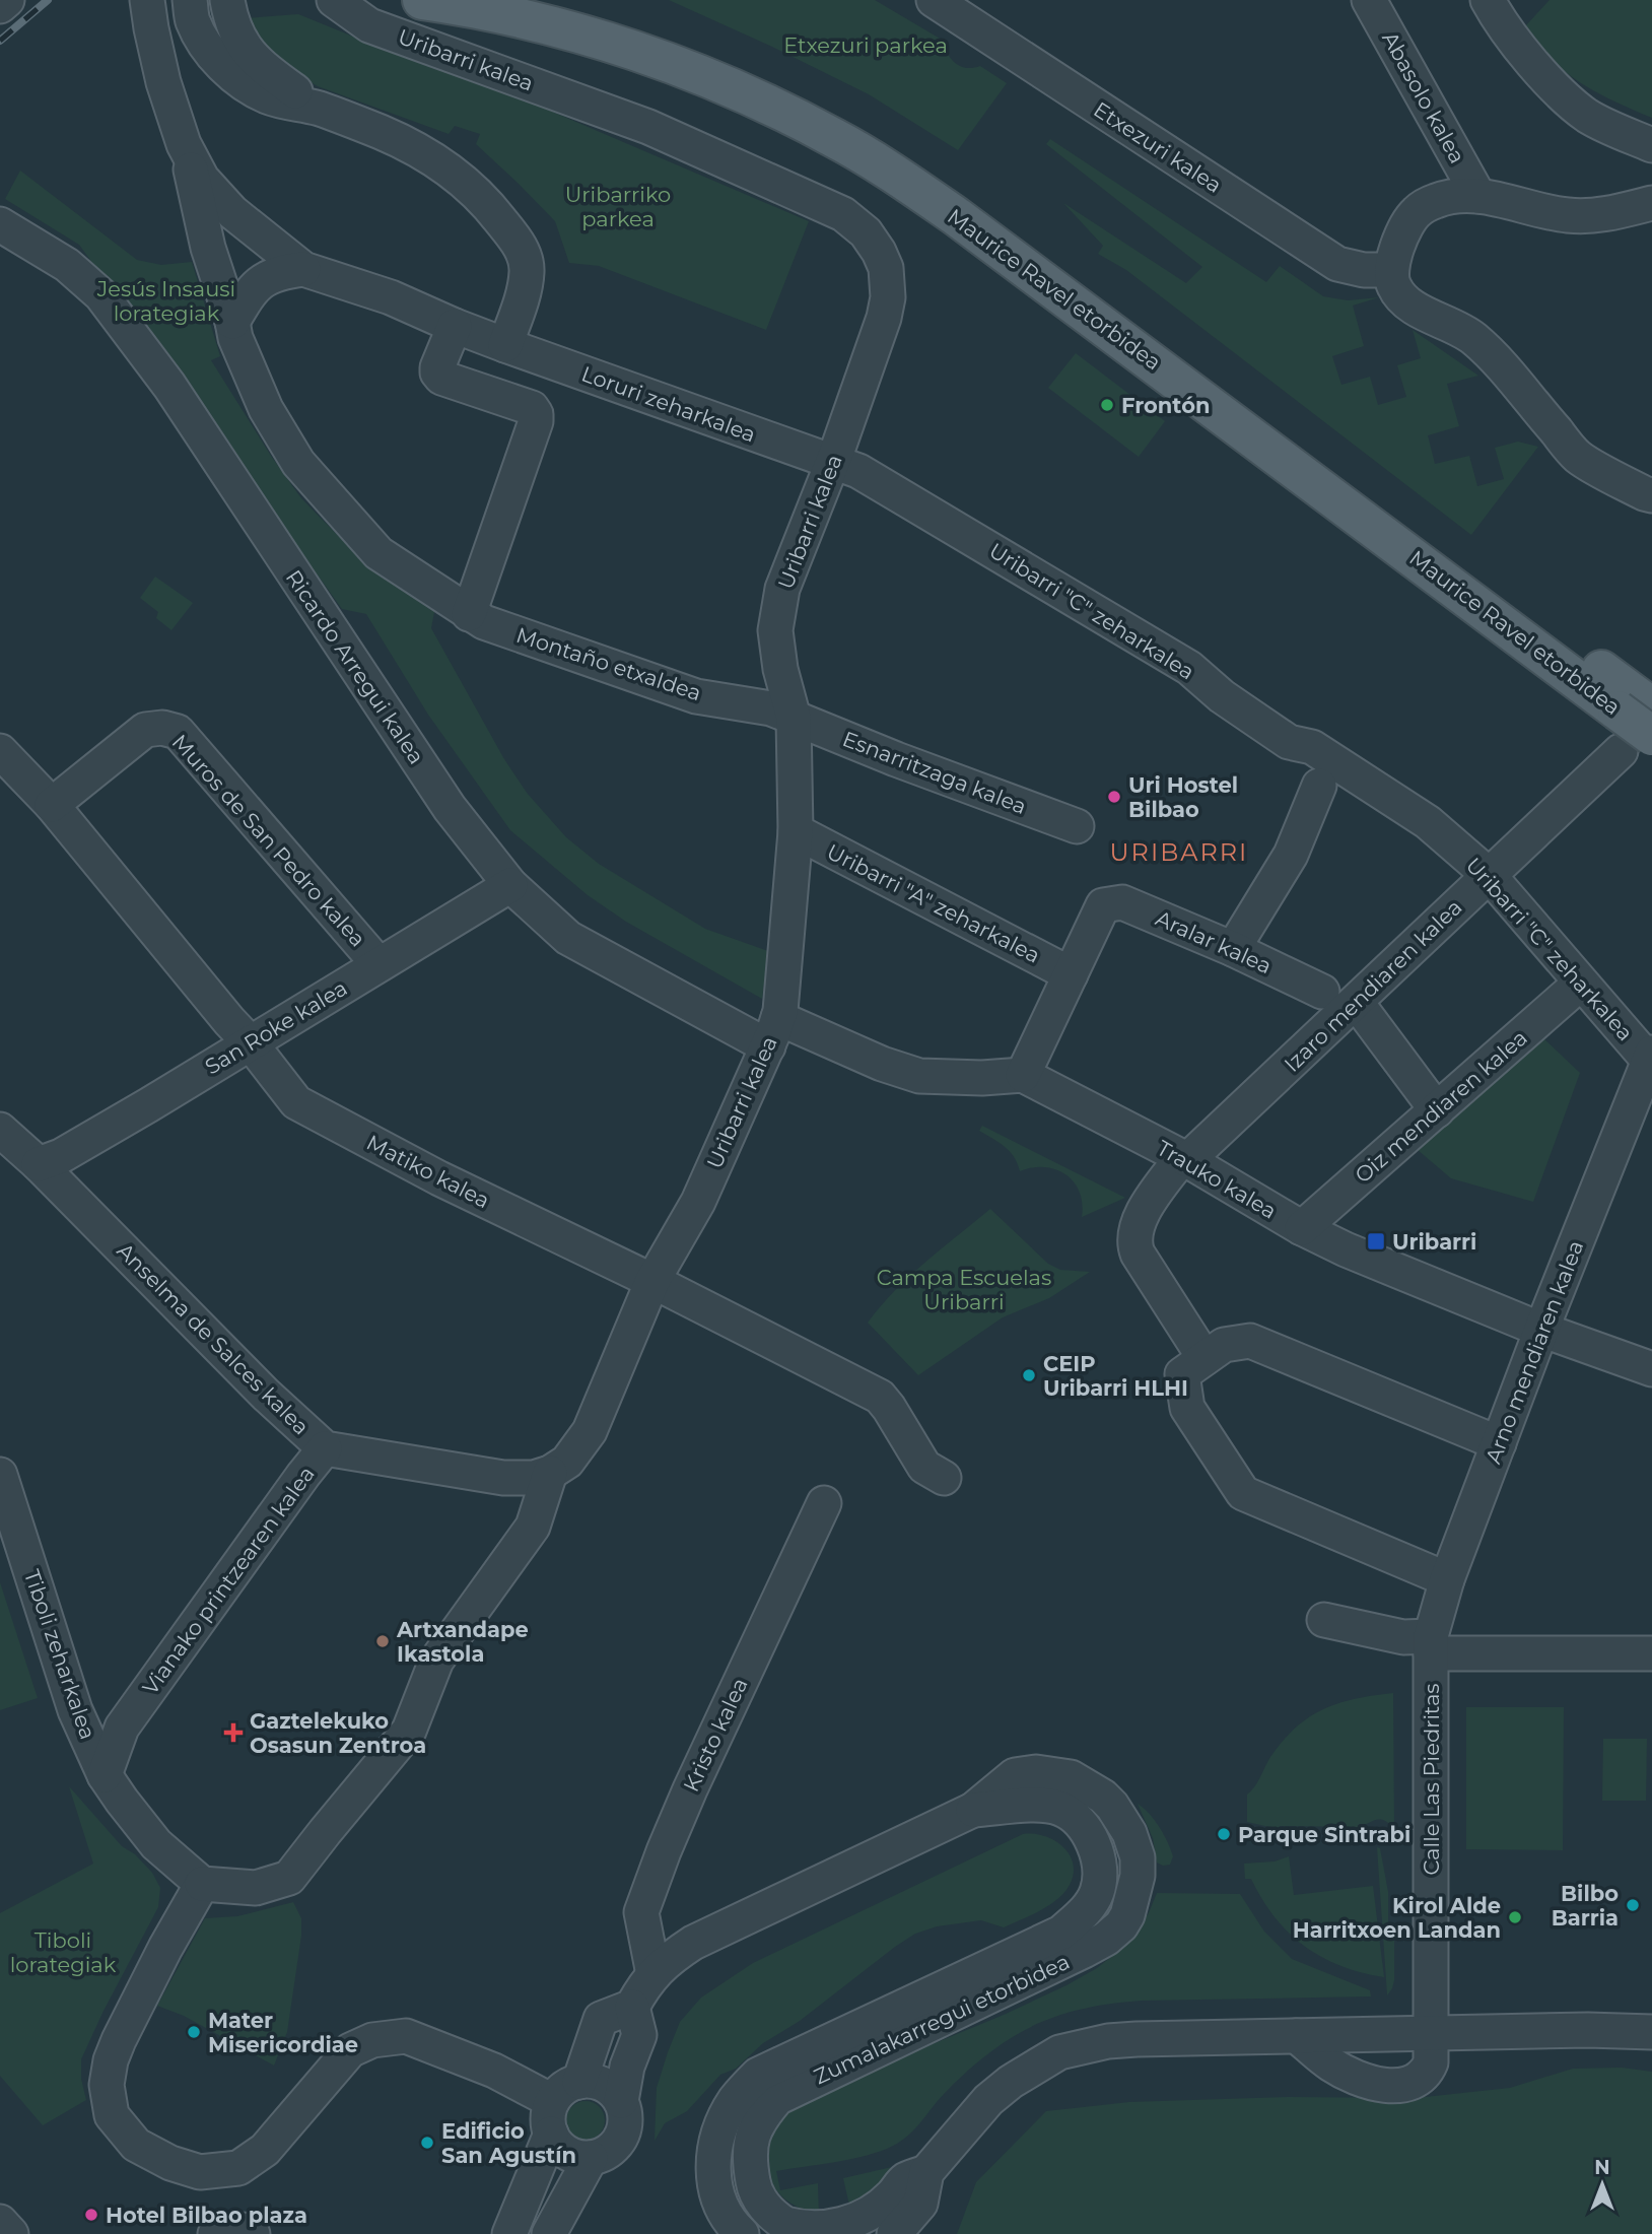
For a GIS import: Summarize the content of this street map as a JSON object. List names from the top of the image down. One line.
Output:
{"streets":{"main road":["Maurice Ravel etorbidea"],"street":["Uribarri kalea","Abasolo kalea","Etxezuri kalea","Loruri zeharkalea","Uribarri \"C\" zeharkalea","Montaño etxaldea","Ricardo Arregui kalea","Esnarritzaga kalea","Muros de San Pedro kalea","Uribarri \"A\" zeharkalea","Aralar kalea","Izaro mendiaren kalea","San Roke kalea","Oiz mendiaren kalea","Matiko kalea","Trauko kalea","Anselma de Salces kalea","Arno mendiaren kalea","Vianako printzearen kalea","Tiboli zeharkalea","Kristo kalea","Calle Las Piedritas","Zumalakarregui etorbidea"]},"crossings":[["Uribarri kalea","Loruri zeharkalea"],["Uribarri kalea","Uribarri \"C\" zeharkalea"],["Uribarri kalea","Montaño etxaldea"],["Uribarri kalea","Ricardo Arregui kalea"],["Uribarri kalea","Esnarritzaga kalea"],["Uribarri kalea","Uribarri \"A\" zeharkalea"],["Uribarri kalea","Matiko kalea"],["Uribarri kalea","Anselma de Salces kalea"],["Maurice Ravel etorbidea","Izaro mendiaren kalea"],["Loruri zeharkalea","Uribarri \"C\" zeharkalea"],["Loruri zeharkalea","Montaño etxaldea"],["Uribarri \"C\" zeharkalea","Izaro mendiaren kalea"],["Uribarri \"C\" zeharkalea","Oiz mendiaren kalea"],["Uribarri \"C\" zeharkalea","Arno mendiaren kalea"],["Montaño etxaldea","Esnarritzaga kalea"],["Ricardo Arregui kalea","San Roke kalea"],["Muros de San Pedro kalea","San Roke kalea"],["Muros de San Pedro kalea","Matiko kalea"],["Uribarri \"A\" zeharkalea","Aralar kalea"],["Izaro mendiaren kalea","Trauko kalea"],["San Roke kalea","Matiko kalea"],["San Roke kalea","Anselma de Salces kalea"],["Oiz mendiaren kalea","Trauko kalea"],["Trauko kalea","Arno mendiaren kalea"],["Anselma de Salces kalea","Vianako printzearen kalea"],["Arno mendiaren kalea","Calle Las Piedritas"],["Vianako printzearen kalea","Tiboli zeharkalea"],["Kristo kalea","Zumalakarregui etorbidea"],["Calle Las Piedritas","Zumalakarregui etorbidea"]],"districts":["URIBARRI"],"parks":["Etxezuri parkea","Uribarriko parkea","Jesús Insausi lorategiak","Campa Escuelas Uribarri","Tiboli lorategiak"],"places":{"other":["Frontón","Uri Hostel Bilbao","CEIP Uribarri HLHI","Artxandape Ikastola","Parque Sintrabi","Bilbo Barria","Kirol Alde Harritxoen Landan","Mater Misericordiae","Edificio San Agustín","Hotel Bilbao plaza"],"transit":["Uribarri"],"health":["Gaztelekuko Osasun Zentroa"]},"north":"top"}
